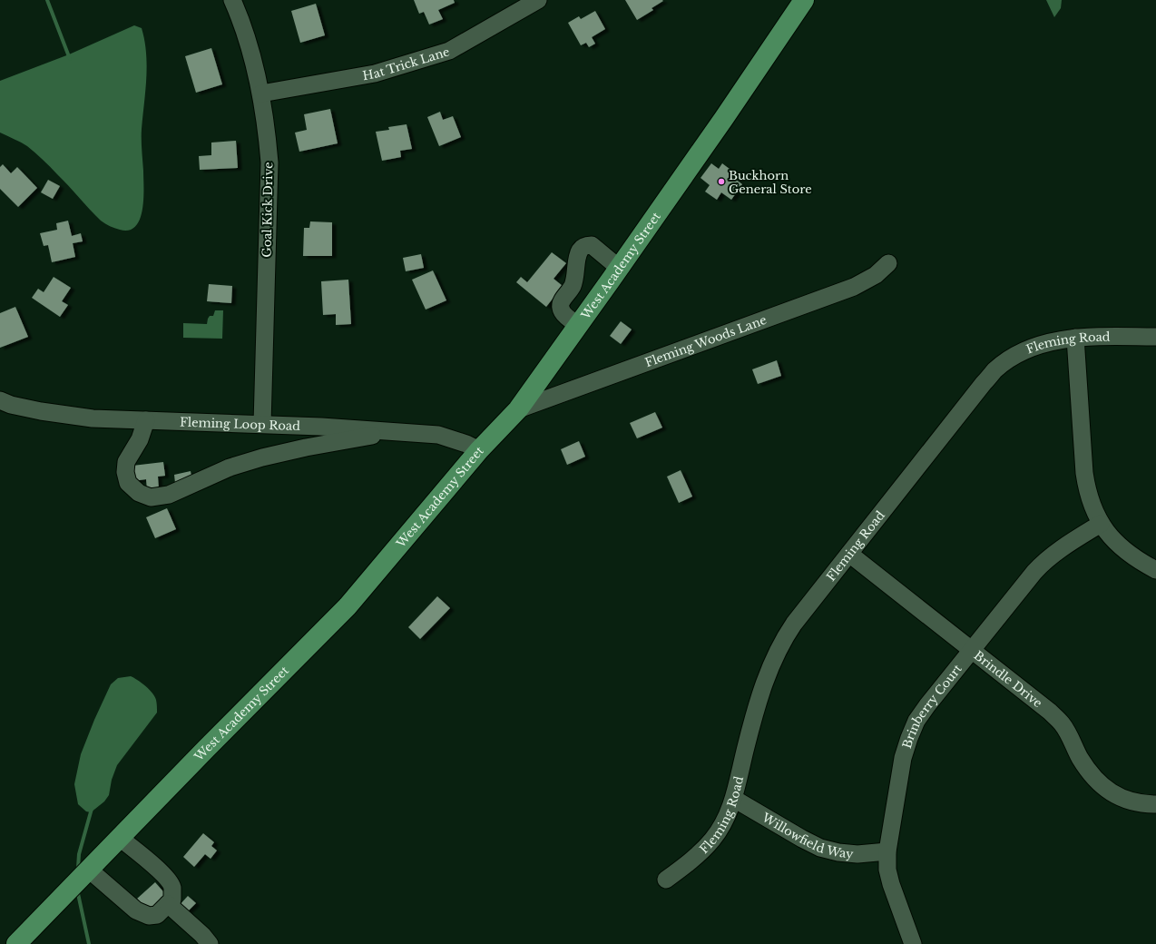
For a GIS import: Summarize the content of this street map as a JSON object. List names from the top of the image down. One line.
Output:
{"streets":{"main road":["West Academy Street"],"street":["Hat Trick Lane","Goal Kick Drive","Fleming Woods Lane","Fleming Road","Fleming Loop Road","Brindle Drive","Brinberry Court","Willowfield Way"]},"crossings":[["Hat Trick Lane","Goal Kick Drive"],["Goal Kick Drive","Fleming Loop Road"],["West Academy Street","Fleming Woods Lane"],["West Academy Street","Fleming Loop Road"],["Fleming Road","Brindle Drive"],["Fleming Road","Willowfield Way"],["Brindle Drive","Brinberry Court"],["Brinberry Court","Willowfield Way"]],"places":["Buckhorn General Store"]}
